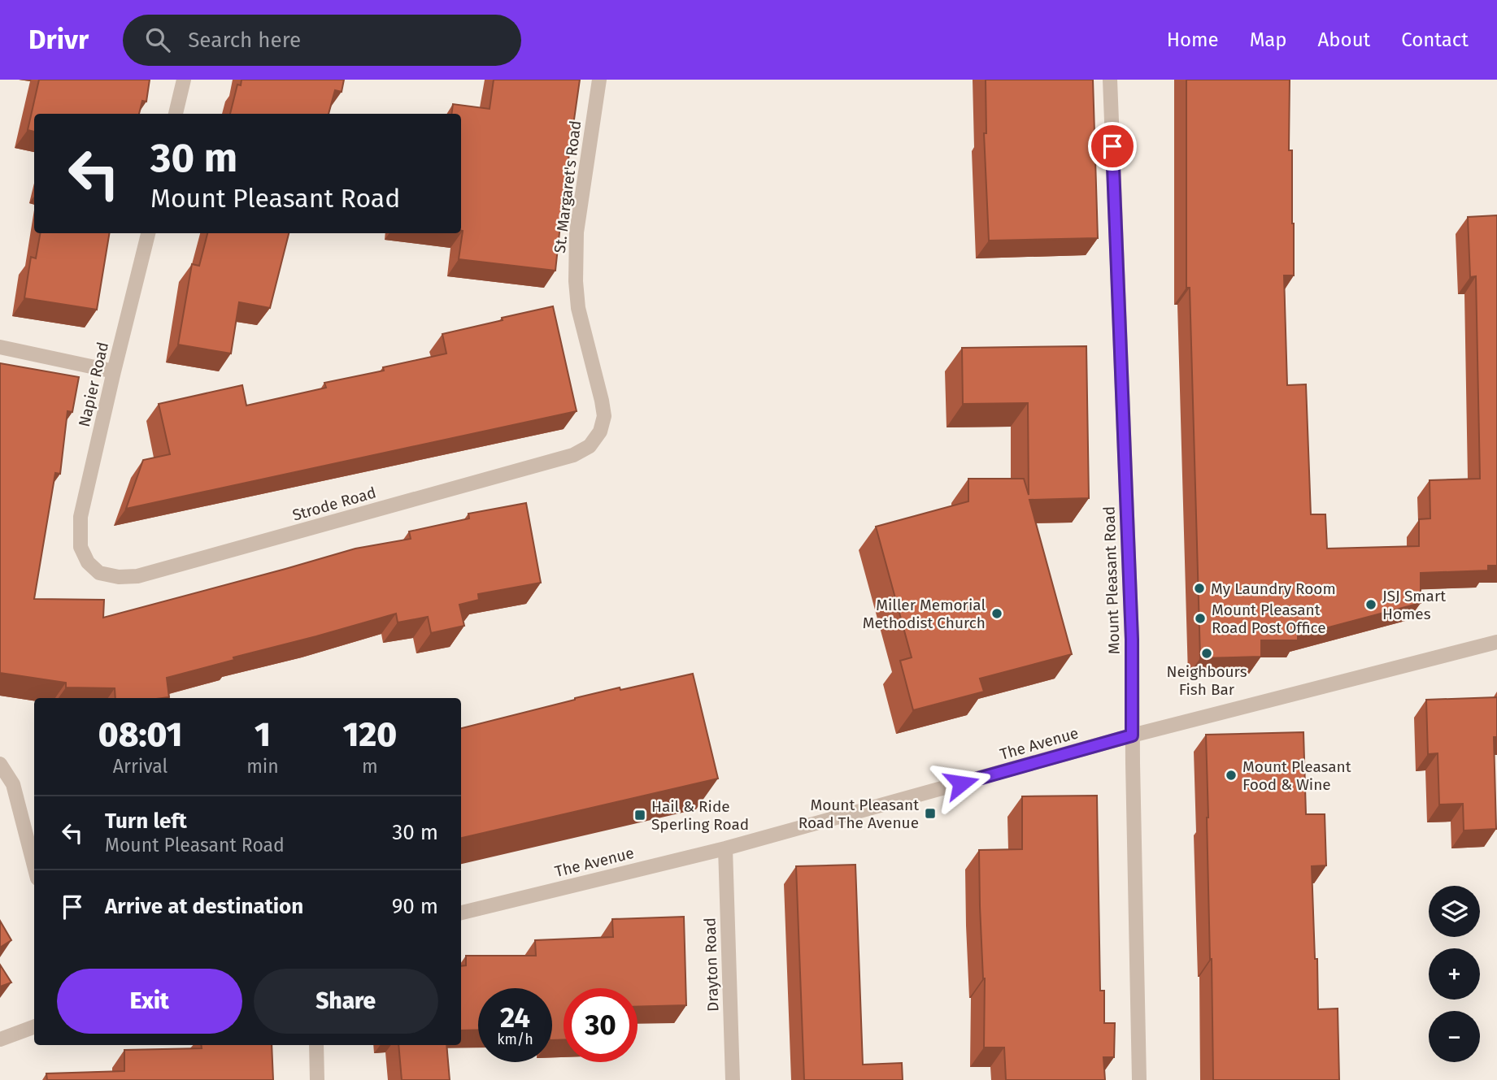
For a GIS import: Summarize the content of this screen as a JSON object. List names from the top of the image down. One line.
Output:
{"streets":{"street":["St. Margaret's Road","Napier Road","Strode Road","Mount Pleasant Road","The Avenue","Drayton Road"]},"crossings":[["St. Margaret's Road","Strode Road"],["Napier Road","Strode Road"],["Mount Pleasant Road","The Avenue"],["The Avenue","Drayton Road"]],"places":{"other":["My Laundry Room","JSJ Smart Homes","Miller Memorial Methodist Church","Mount Pleasant Road Post Office","Neighbours Fish Bar","Mount Pleasant Food & Wine"],"transit":["Mount Pleasant Road The Avenue","Hail & Ride Sperling Road"]},"page":{"header":"Drivr","search":"Search here","nav":["Home","Map","About","Contact"],"turn":["30 m","Mount Pleasant Road"],"eta":["08:01","Arrival","1","min","120","m"],"list":[{"name":"Turn left","note":"Mount Pleasant Road","value":"30 m"},{"name":"Arrive at destination","value":"90 m"}],"map_buttons":["+","−"],"buttons":["Exit","Share"],"speed":"24 km/h","limit":"30"}}
